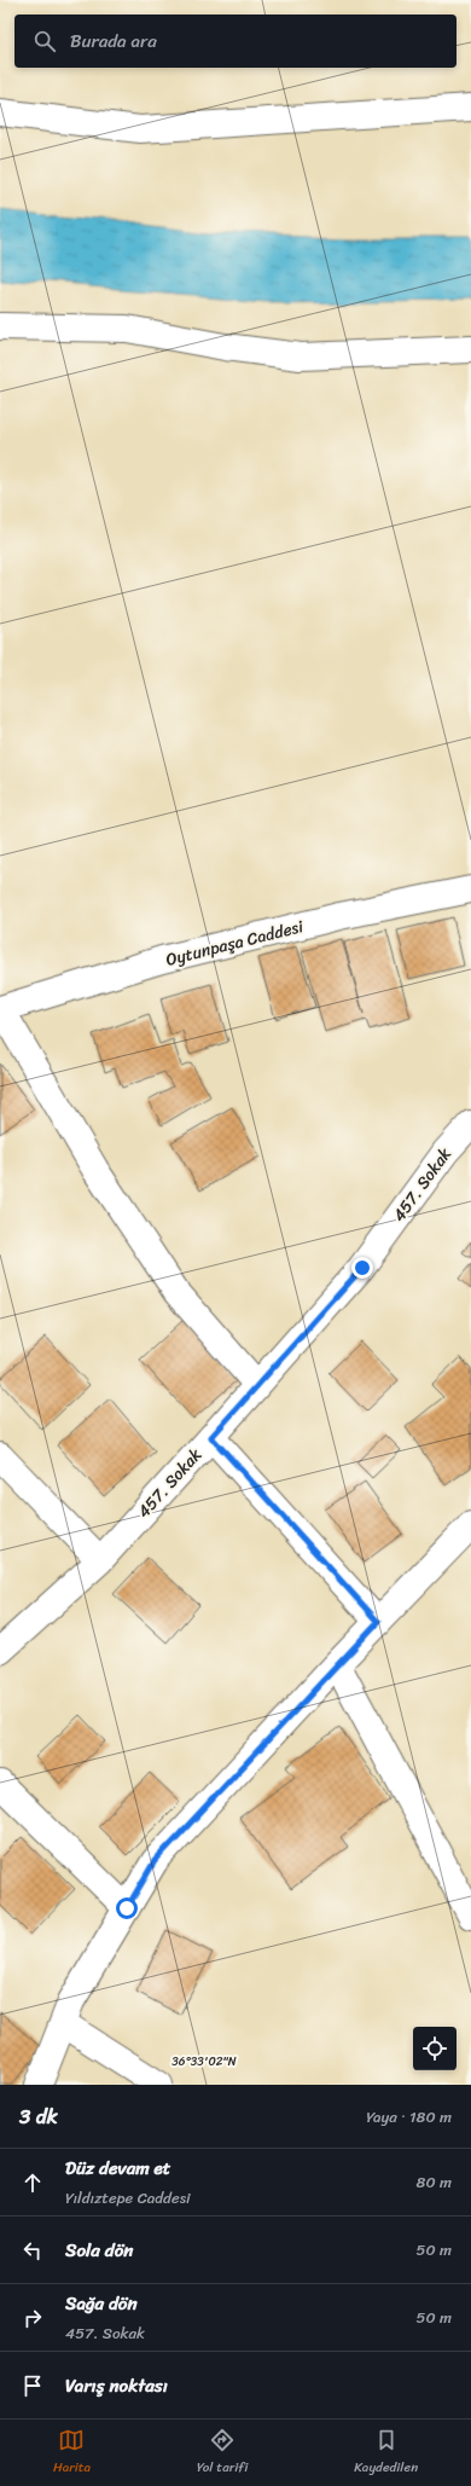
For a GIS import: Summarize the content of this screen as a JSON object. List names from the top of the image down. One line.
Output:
{"streets":{"street":["Oytunpaşa Caddesi","457. Sokak"]},"page":{"search":"Burada ara","heading":["3 dk","Yaya · 180 m"],"list":[["Düz devam et","Yıldıztepe Caddesi","80 m"],["Sola dön","50 m"],["Sağa dön","457. Sokak","50 m"],"Varış noktası"],"nav":["Harita","Yol tarifi","Kaydedilen"]},"coordinates":["36°33'02\"N"]}
